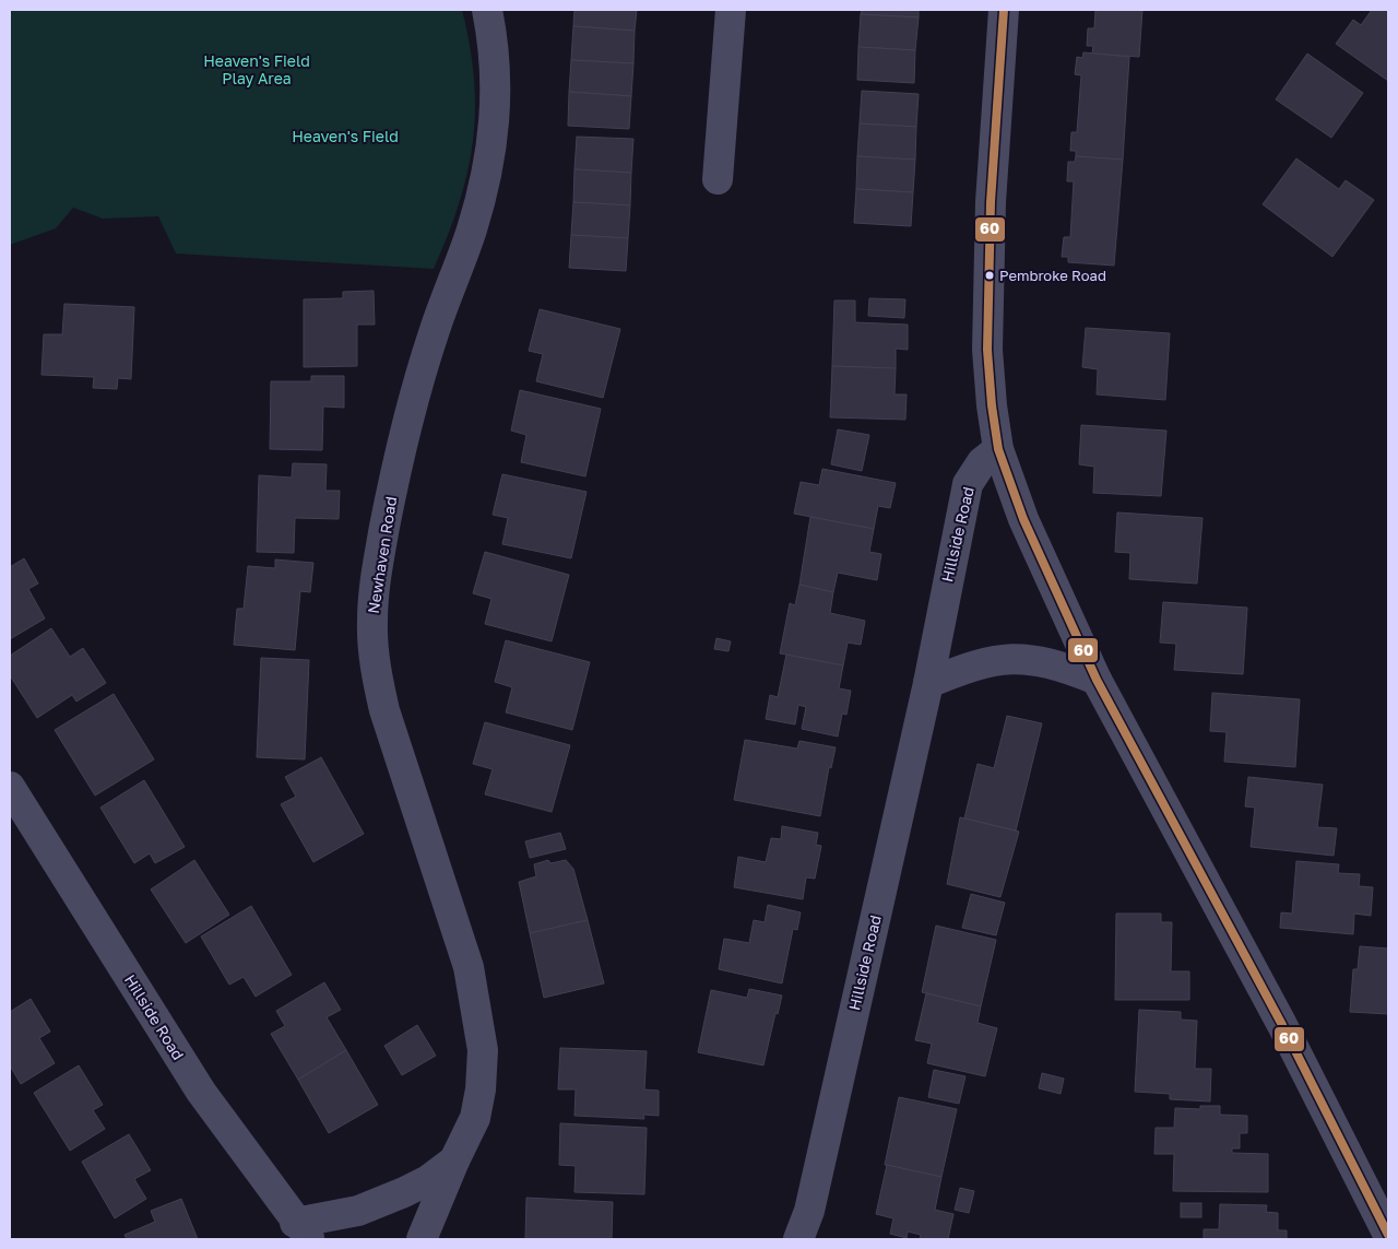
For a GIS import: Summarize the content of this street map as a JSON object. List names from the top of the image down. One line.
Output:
{"streets":{"street":["Hillside Road","Newhaven Road"]},"crossings":[["Hillside Road","Newhaven Road"]],"parks":["Heaven's Field Play Area","Heaven's Field"],"places":["Pembroke Road"],"lines":["transit line 60"]}
